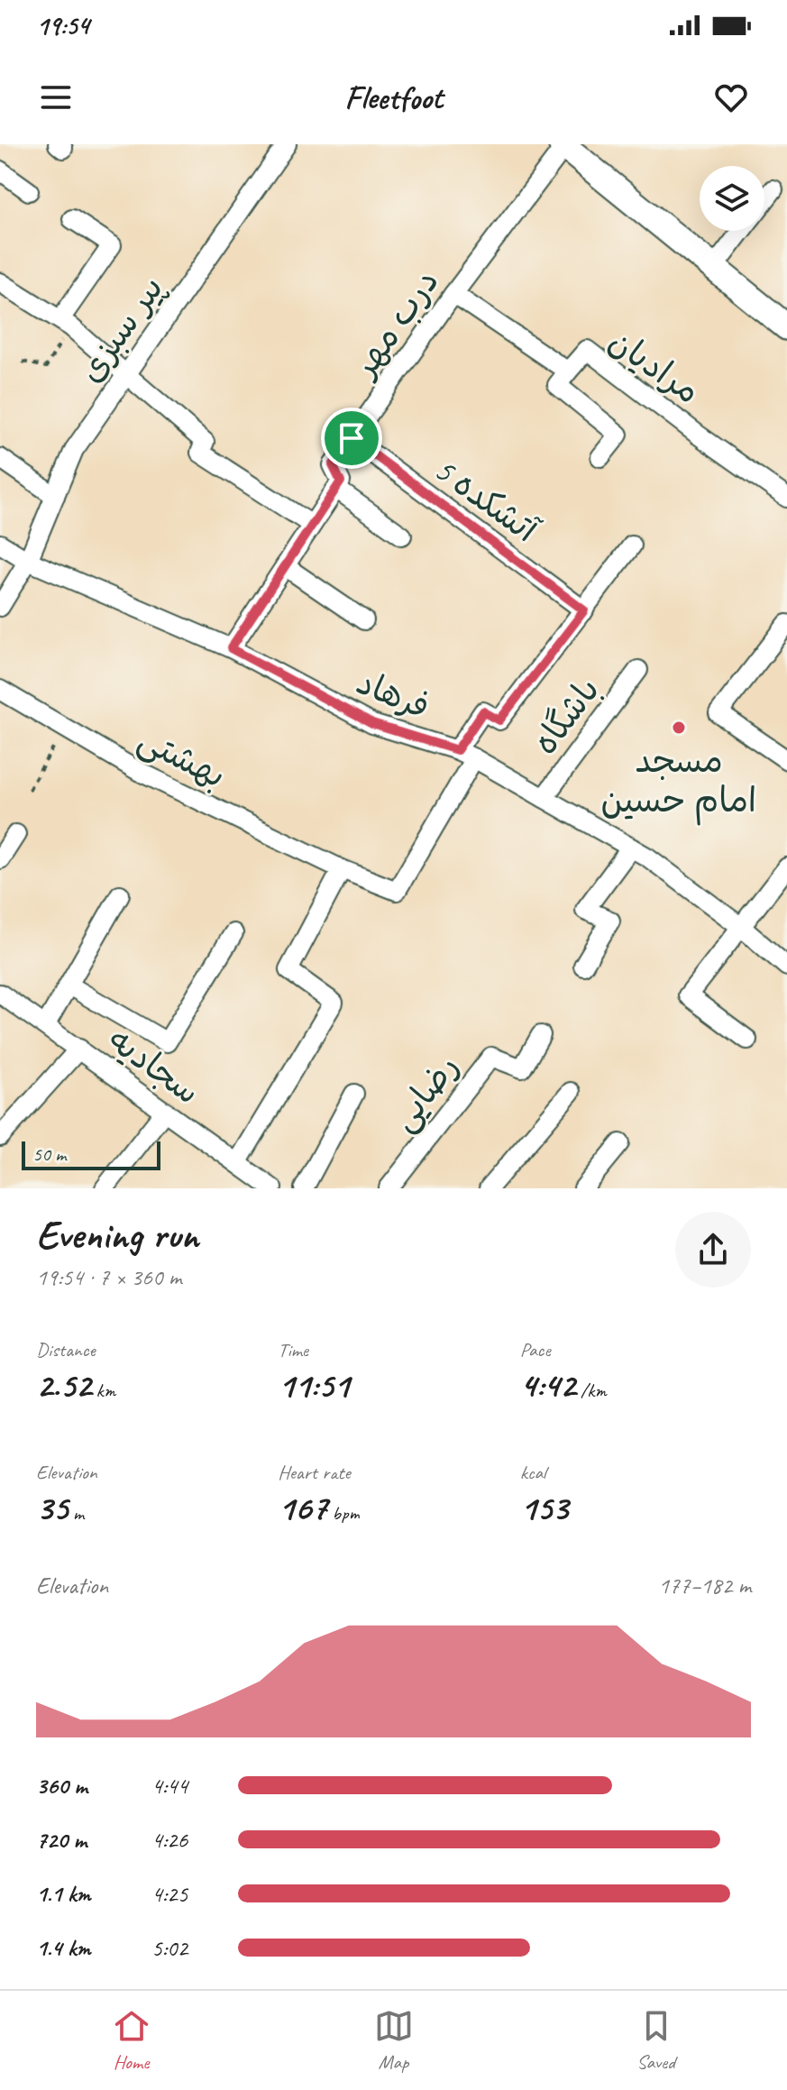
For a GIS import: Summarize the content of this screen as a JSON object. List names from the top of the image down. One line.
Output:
{"streets":{"street":["درب مهر","پیر سبزی","مرادیان","آتشکده 5","فرهاد","باشگاه","بهشتی","سجادیه","رضایی"]},"crossings":[["درب مهر","مرادیان"],["درب مهر","آتشکده 5"],["پیر سبزی","فرهاد"],["فرهاد","باشگاه"],["فرهاد","بهشتی"]],"places":["مسجد امام حسین"],"scale_bar":"50 m","page":{"status":"19:54","header":"Fleetfoot","scale":"50 m","heading":["Evening run","19:54 · 7 × 360 m"],"stats":[["Distance","2.52 km"],["Time","11:51"],["Pace","4:42 /km"],["Elevation","35 m"],["Heart rate","167 bpm"],["kcal","153"]],"chart":["Elevation","177–182 m"],"list":[{"name":"360 m","note":"4:44"},{"name":"720 m","note":"4:26"},{"name":"1.1 km","note":"4:25"},{"name":"1.4 km","note":"5:02"}],"tabs":["Home","Map","Saved"]}}
